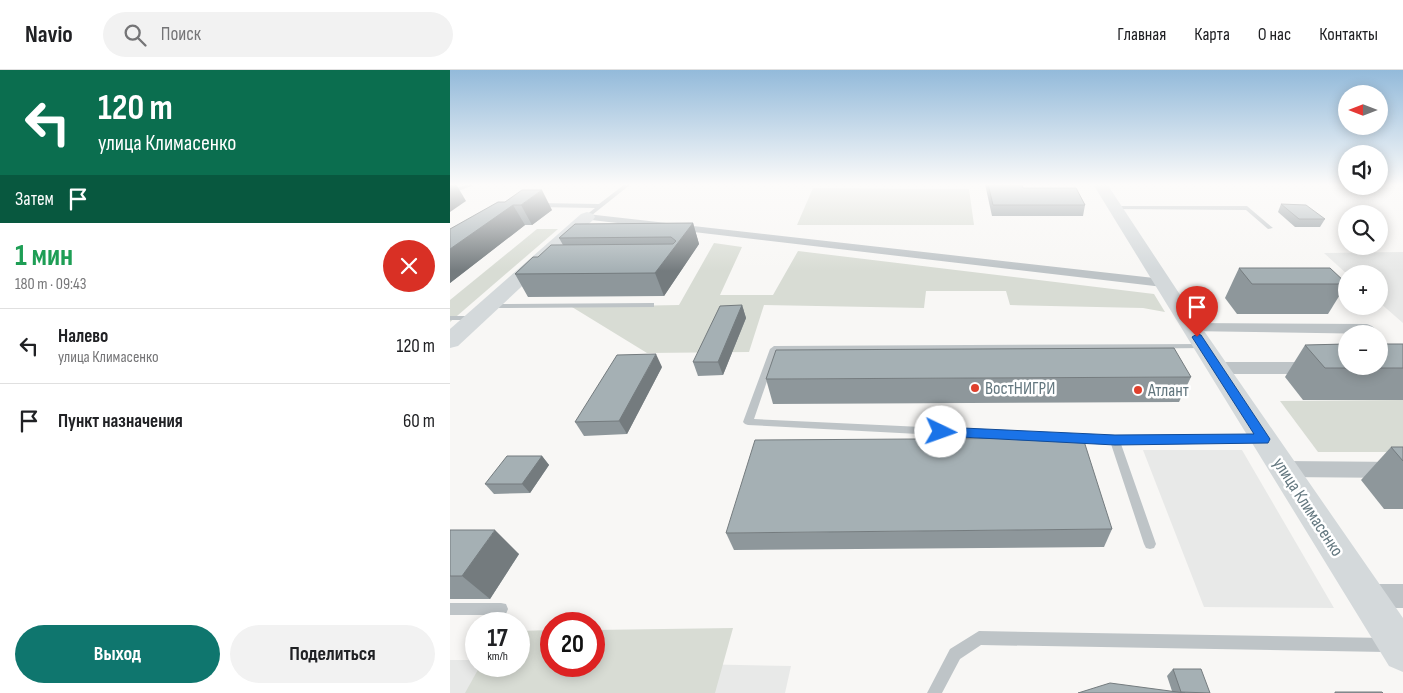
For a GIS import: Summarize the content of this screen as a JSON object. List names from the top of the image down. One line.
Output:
{"streets":{"street":["улица Климасенко"]},"places":["ВостНИГРИ","Атлант"],"north":"left","page":{"header":"Navio","search":"Поиск","nav":["Главная","Карта","О нас","Контакты"],"turn":["120 m","улица Климасенко"],"map_buttons":["+","−"],"then":"Затем","heading":["1 мин","180 m · 09:43"],"list":[{"name":"Налево","note":"улица Климасенко","value":"120 m"},{"name":"Пункт назначения","value":"60 m"}],"speed":"17 km/h","limit":"20","buttons":["Выход","Поделиться"]}}
